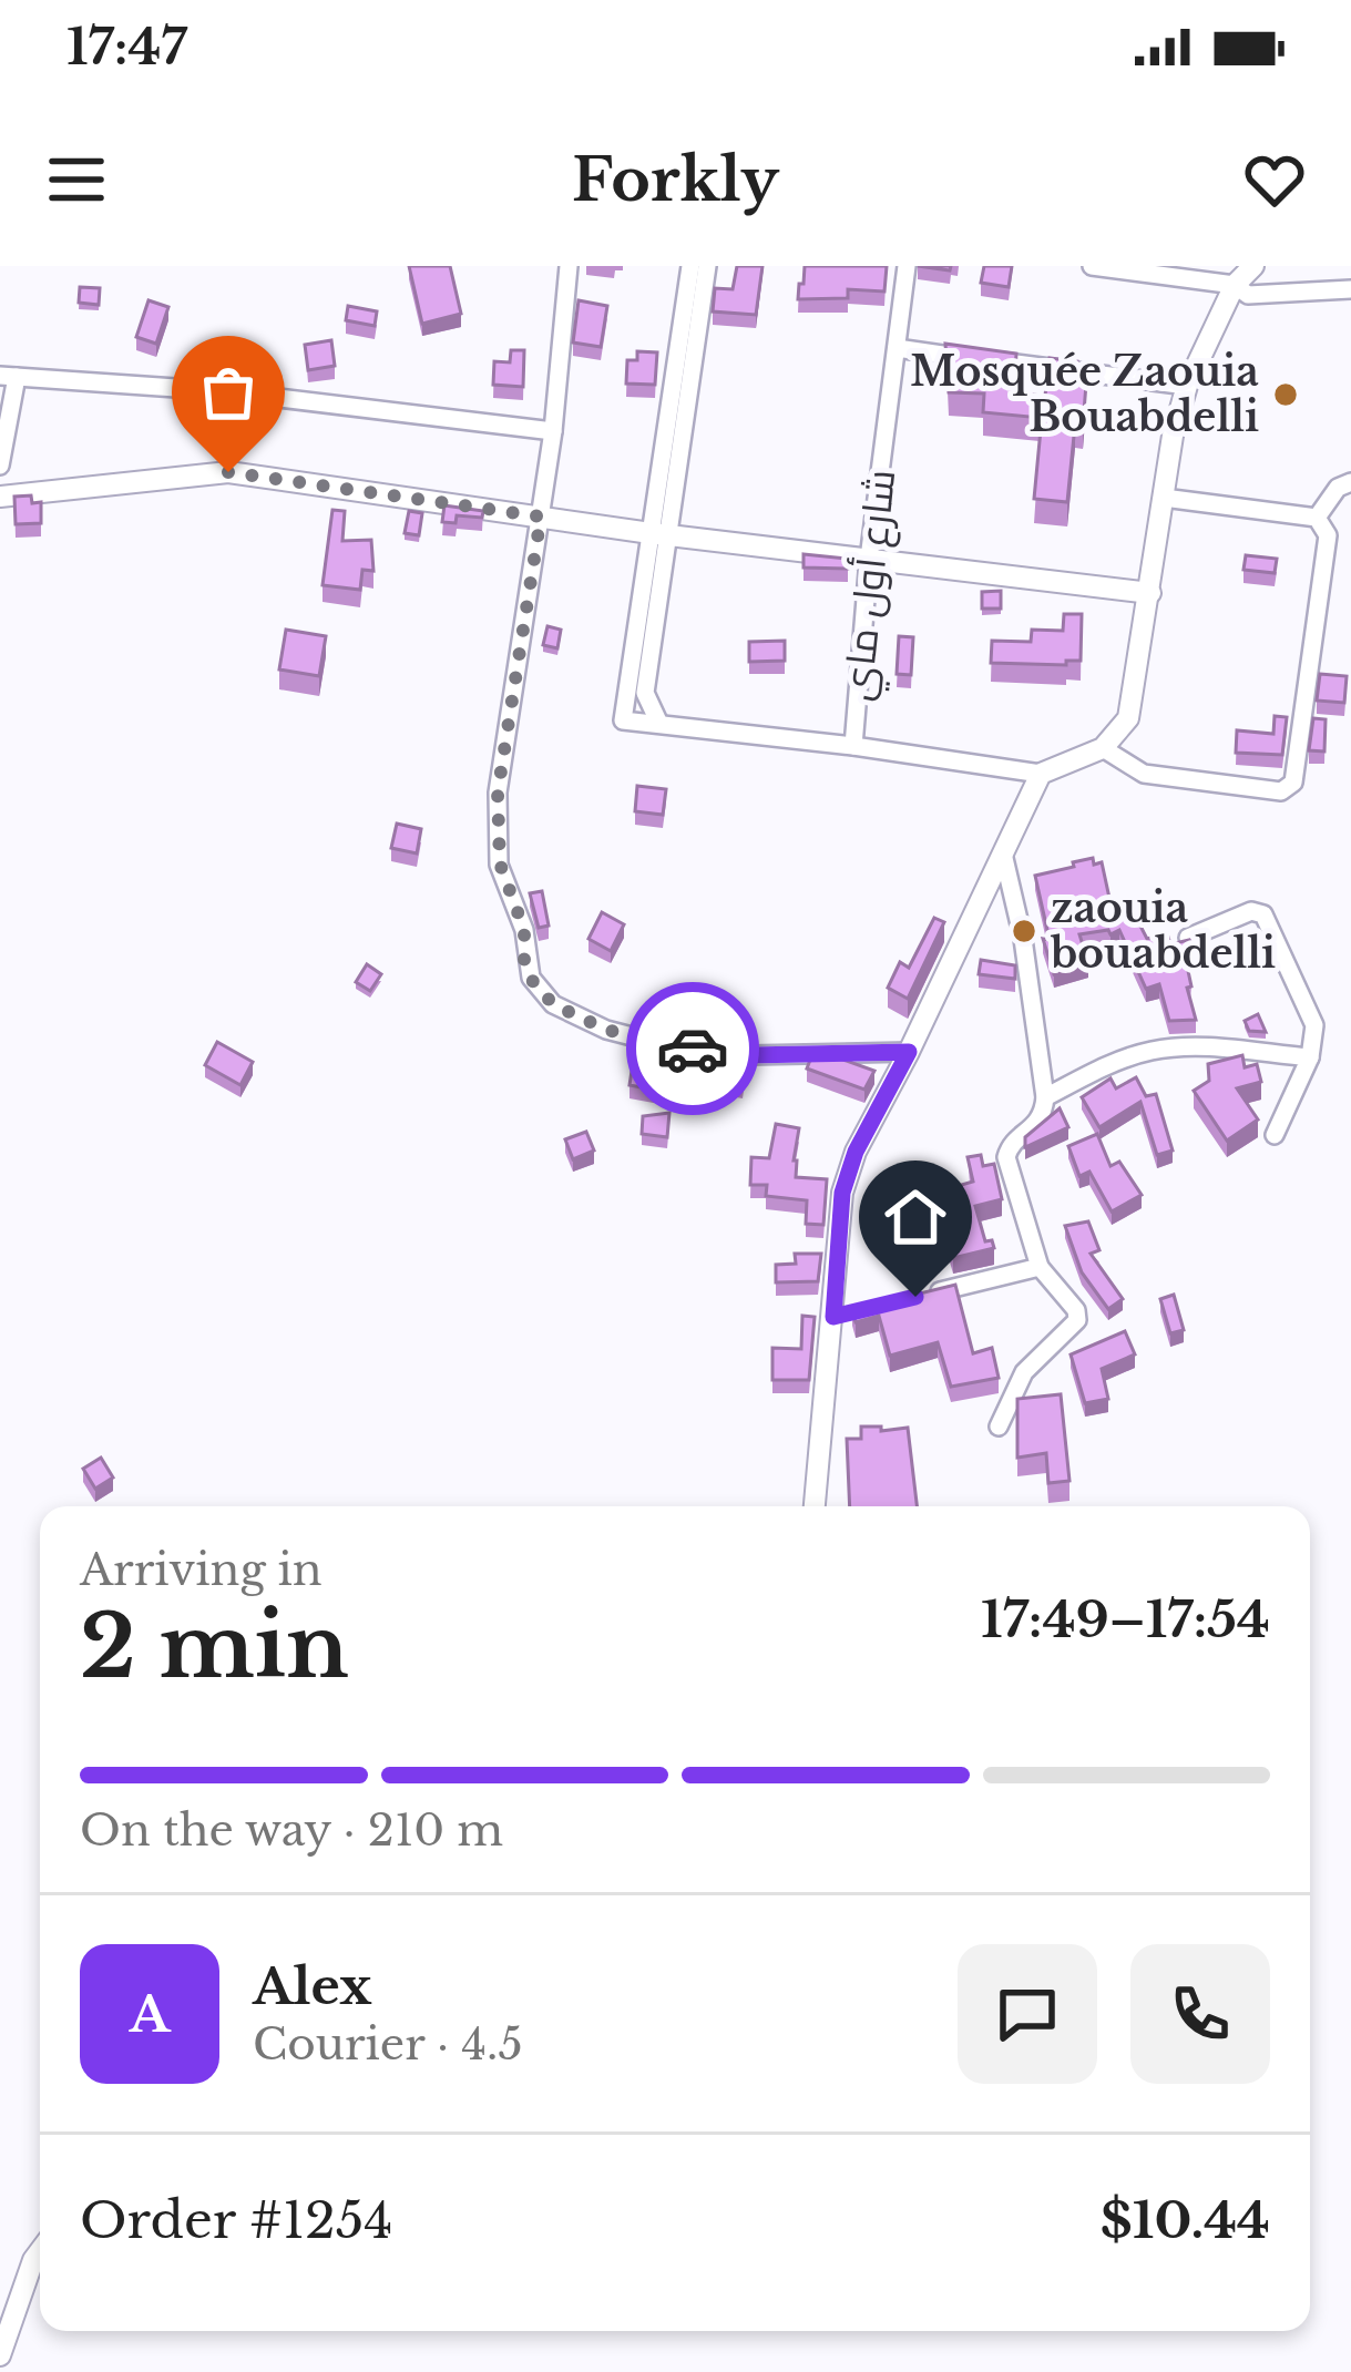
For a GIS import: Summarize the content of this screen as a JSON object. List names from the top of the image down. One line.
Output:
{"streets":{"street":["شارع أول ماي"]},"places":["Mosquée Zaouia Bouabdelli","zaouia bouabdelli"],"page":{"status":"17:47","header":"Forkly","heading":["2 min","Arriving in","17:49–17:54"],"panel":["Alex","Courier · 4.5","Order #1254","$10.44"],"bar":"On the way · 210 m","round":"A"}}
